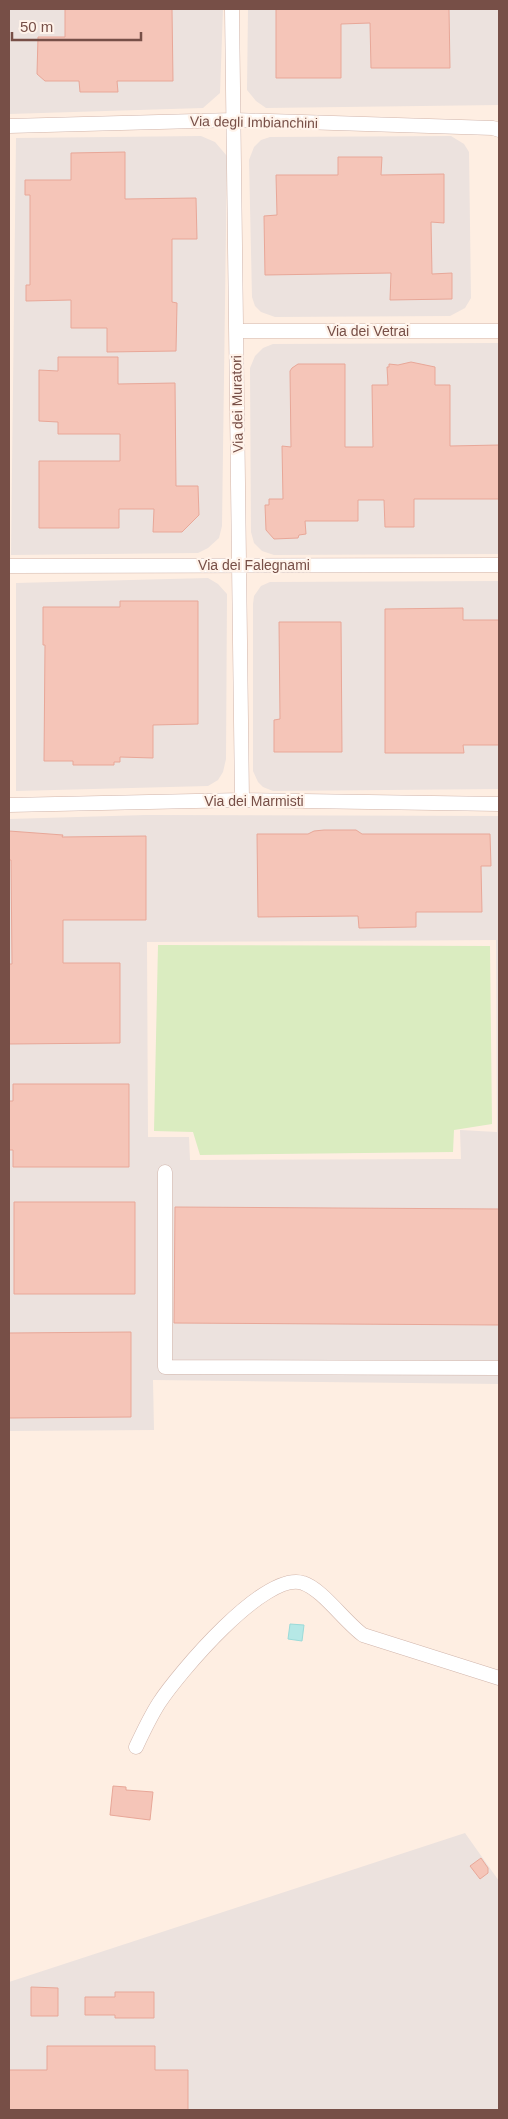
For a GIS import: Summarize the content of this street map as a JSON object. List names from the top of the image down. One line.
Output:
{"streets":{"street":["Via degli Imbianchini","Via dei Vetrai","Via dei Muratori","Via dei Falegnami","Via dei Marmisti"]},"crossings":[["Via degli Imbianchini","Via dei Muratori"],["Via dei Vetrai","Via dei Muratori"],["Via dei Muratori","Via dei Falegnami"],["Via dei Muratori","Via dei Marmisti"]],"scale_bar":"50 m"}
